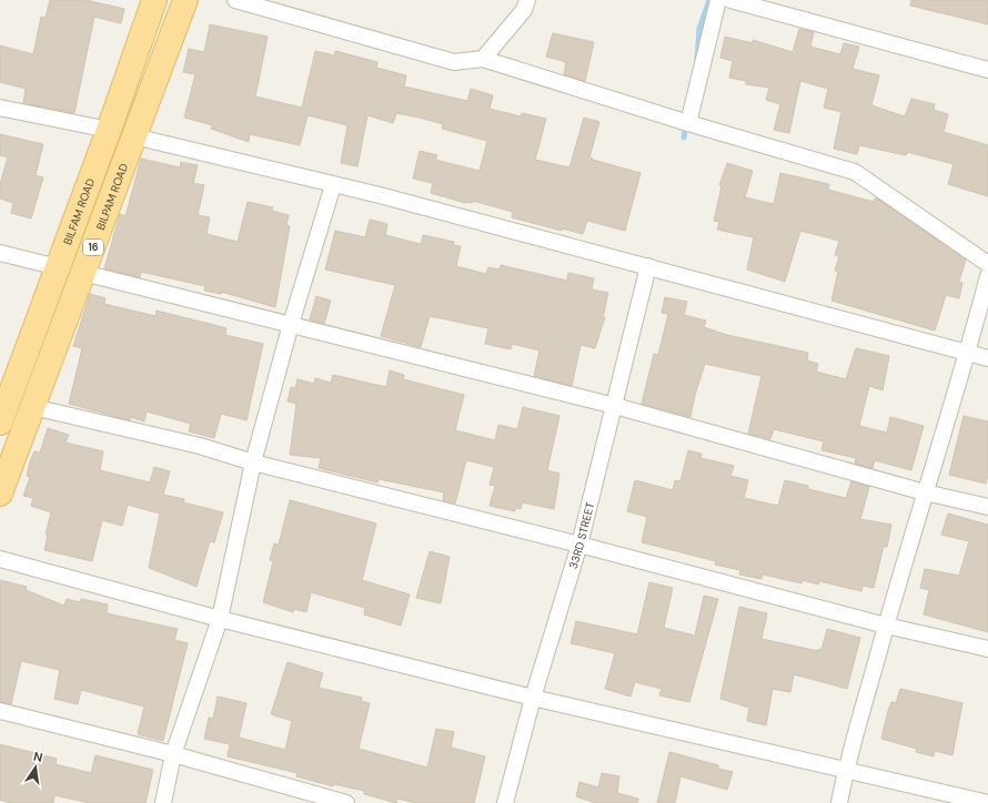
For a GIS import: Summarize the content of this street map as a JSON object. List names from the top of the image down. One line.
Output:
{"streets":{"main road":["BILPAM ROAD","BILFAM ROAD","16"],"street":["33RD STREET"]},"north":"top"}
